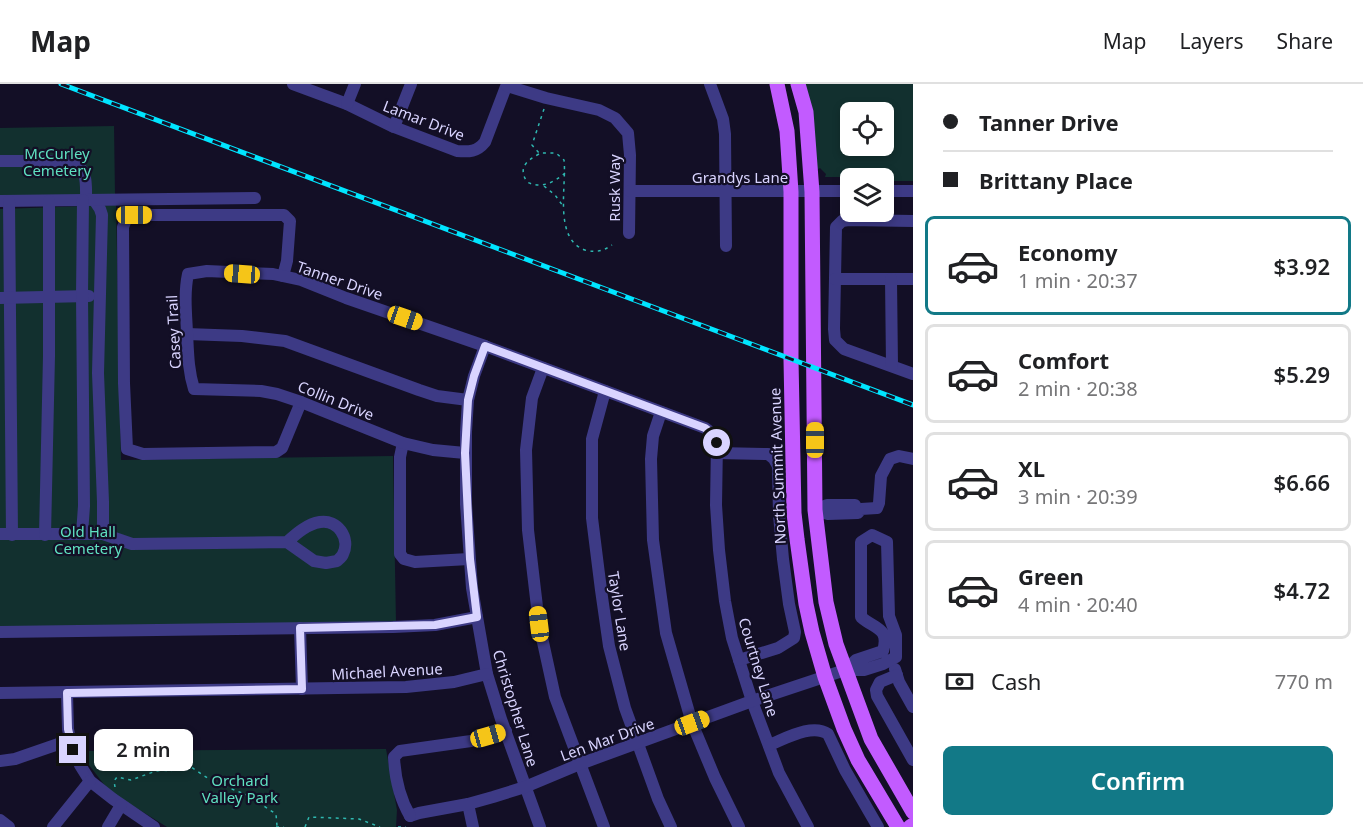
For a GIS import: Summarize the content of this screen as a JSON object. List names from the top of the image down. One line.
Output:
{"streets":{"main road":["North Summit Avenue"],"street":["Lamar Drive","Grandys Lane","Rusk Way","Tanner Drive","Casey Trail","Collin Drive","Taylor Lane","Courtney Lane","Michael Avenue","Christopher Lane","Len Mar Drive"]},"crossings":[["Lamar Drive","Rusk Way"],["Grandys Lane","Rusk Way"],["Grandys Lane","North Summit Avenue"],["Tanner Drive","Casey Trail"],["Tanner Drive","Taylor Lane"],["Tanner Drive","Courtney Lane"],["Tanner Drive","Christopher Lane"],["Casey Trail","Collin Drive"],["Collin Drive","Christopher Lane"],["North Summit Avenue","Len Mar Drive"],["Taylor Lane","Len Mar Drive"],["Courtney Lane","Len Mar Drive"],["Michael Avenue","Christopher Lane"],["Christopher Lane","Len Mar Drive"]],"parks":["McCurley Cemetery","Old Hall Cemetery","Orchard Valley Park"],"page":{"header":"Map","nav":["Map","Layers","Share"],"banner":["Tanner Drive","Brittany Place"],"list":[{"name":"Economy","note":"1 min · 20:37","value":"$3.92"},{"name":"Comfort","note":"2 min · 20:38","value":"$5.29"},{"name":"XL","note":"3 min · 20:39","value":"$6.66"},{"name":"Green","note":"4 min · 20:40","value":"$4.72"}],"pay":["Cash","770 m"],"bubble":"2 min","buttons":"Confirm"}}
